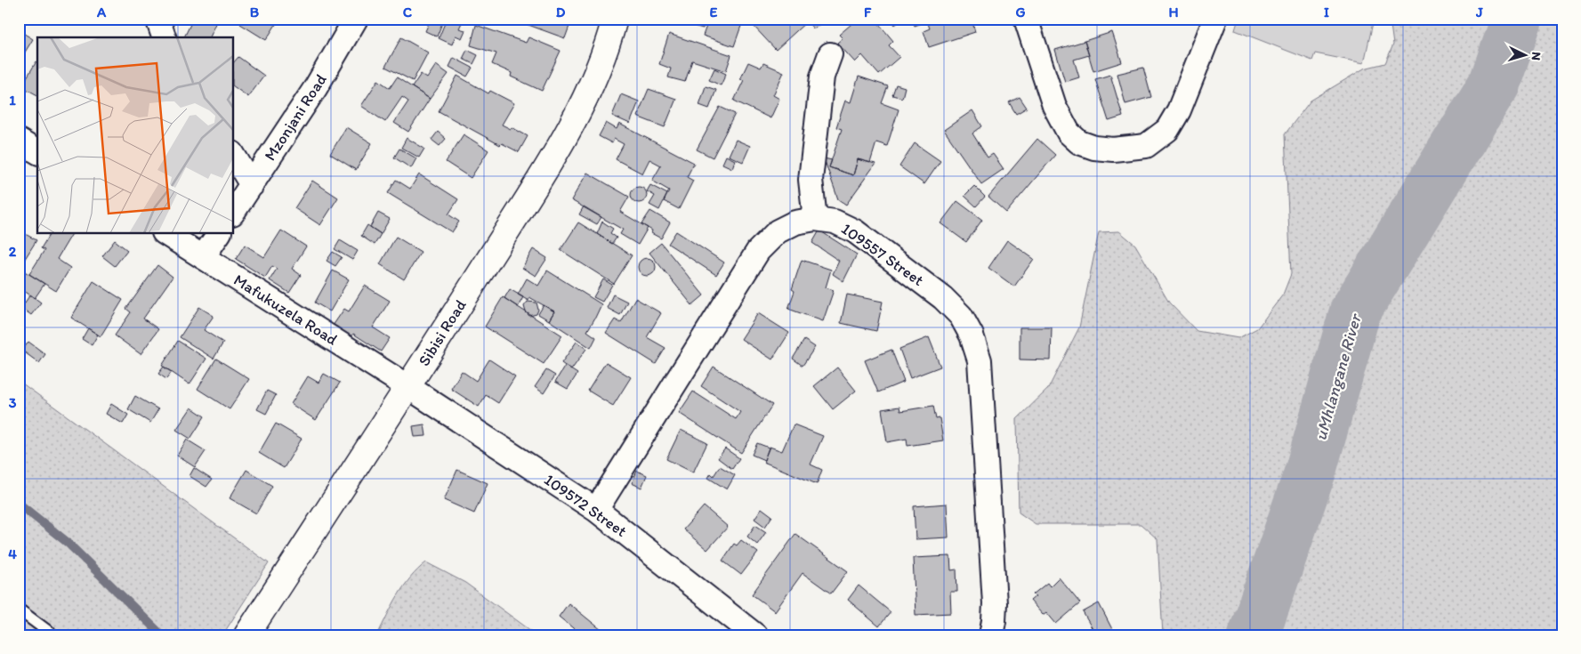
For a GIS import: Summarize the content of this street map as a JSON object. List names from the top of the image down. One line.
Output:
{"streets":{"street":["Mzonjani Road","109557 Street","Mafukuzela Road","Sibisi Road","109572 Street"]},"crossings":[["109557 Street","109572 Street"],["Mafukuzela Road","Sibisi Road"],["Mafukuzela Road","109572 Street"],["Sibisi Road","109572 Street"]],"water":["uMhlangane River"],"north":"right","grid":{"columns":["A","B","C","D","E","F","G","H","I","J"],"rows":["1","2","3","4"]}}
